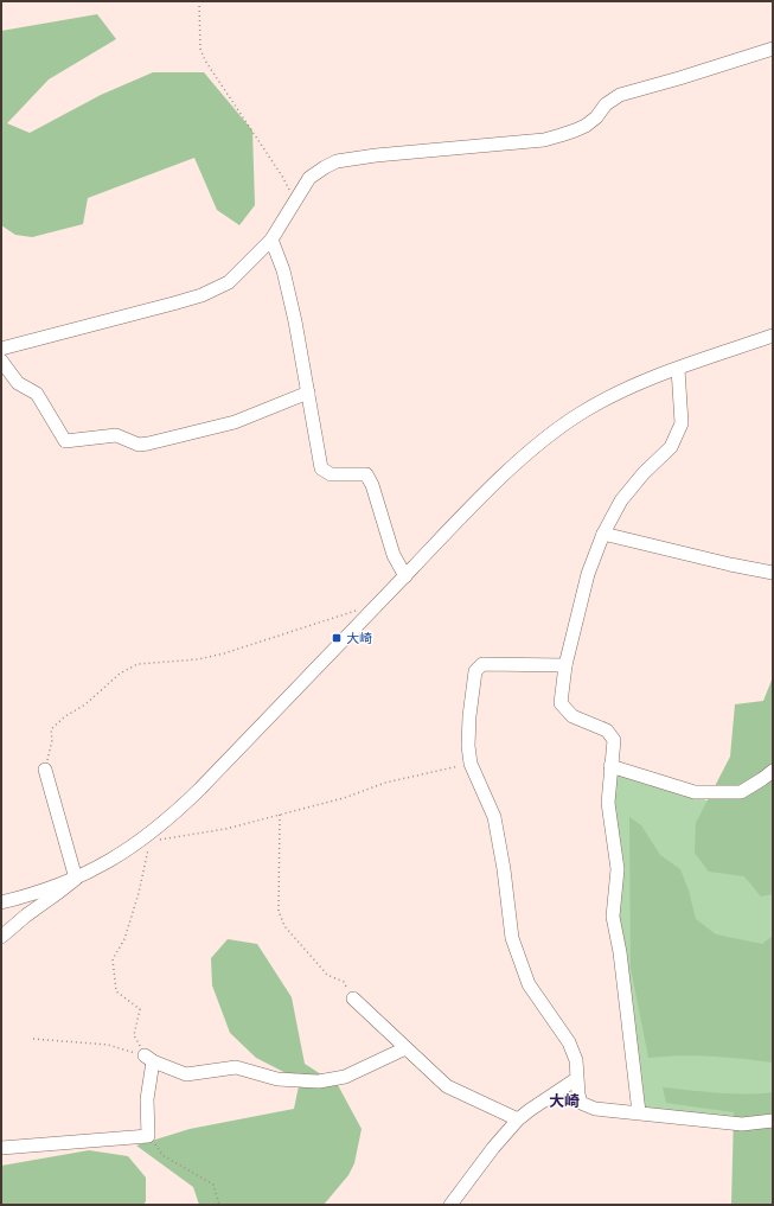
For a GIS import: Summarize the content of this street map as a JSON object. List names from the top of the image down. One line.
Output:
{"districts":["大崎"],"places":{"transit":["大崎"]}}
